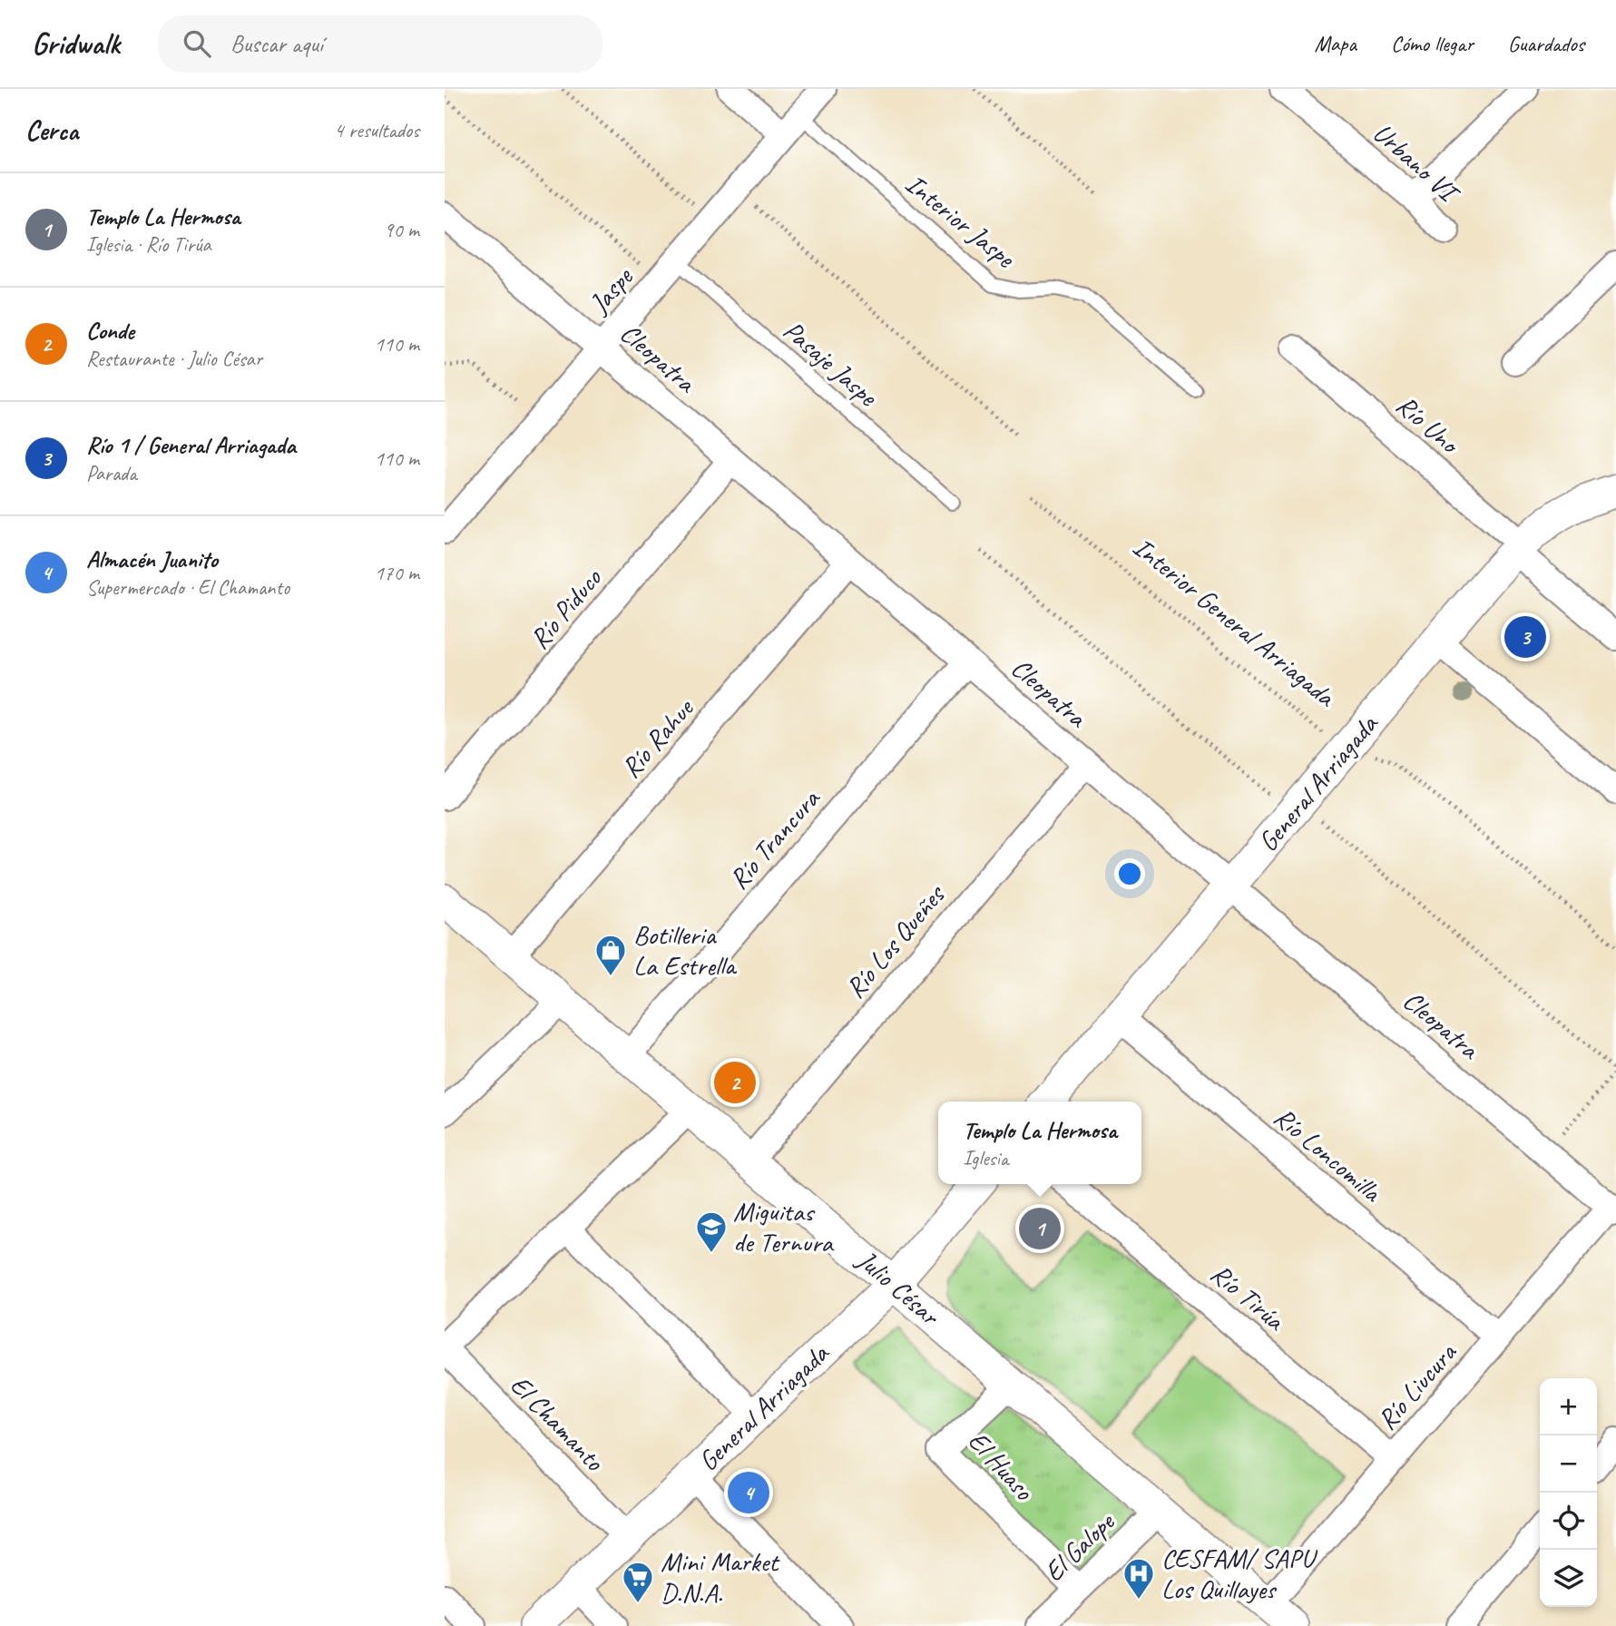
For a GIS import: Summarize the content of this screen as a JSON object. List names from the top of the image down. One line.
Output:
{"streets":{"street":["Urbano VI","Jaspe","Cleopatra","Río Uno","Río Piduco","Río Rahue","General Arriagada","Río Trancura","Río Los Queñes","Río Loncomilla","Julio César","Río Tirúa","Río Liucura","El Chamanto","El Huaso","El Galope"],"lane":["Interior Jaspe","Pasaje Jaspe"],"path":["Interior General Arriagada"]},"crossings":[["Interior Jaspe","Jaspe"],["Jaspe","Cleopatra"],["Jaspe","Pasaje Jaspe"],["Cleopatra","Río Piduco"],["Cleopatra","Río Rahue"],["Cleopatra","General Arriagada"],["Cleopatra","Río Trancura"],["Cleopatra","Río Los Queñes"],["Cleopatra","Río Liucura"],["Río Uno","General Arriagada"],["Interior General Arriagada","General Arriagada"],["Río Rahue","Julio César"],["General Arriagada","Río Loncomilla"],["General Arriagada","Julio César"],["General Arriagada","El Chamanto"],["Río Trancura","Julio César"],["Río Los Queñes","Julio César"],["Río Loncomilla","Río Liucura"],["Julio César","Río Liucura"],["Julio César","El Huaso"],["Julio César","El Galope"],["Río Tirúa","Río Liucura"],["El Huaso","El Galope"]],"places":{"shop":["Botilleria La Estrella"],"school or university":["Miguitas de Ternura"],"hospital":["CESFAM/ SAPU Los Quillayes"],"supermarket":["Mini Market D.N.A."]},"page":{"header":"Gridwalk","search":"Buscar aquí","nav":["Mapa","Cómo llegar","Guardados"],"heading":["Cerca","4 resultados"],"list":[{"mark":"1","name":"Templo La Hermosa","note":"Iglesia · Río Tirúa","value":"90 m"},{"mark":"2","name":"Conde","note":"Restaurante · Julio César","value":"110 m"},{"mark":"3","name":"Río 1 / General Arriagada","note":"Parada","value":"110 m"},{"mark":"4","name":"Almacén Juanito","note":"Supermercado · El Chamanto","value":"170 m"}],"pins":["3","2","1","4"],"popup":["Templo La Hermosa","Iglesia"],"map_buttons":["+","−"]}}
